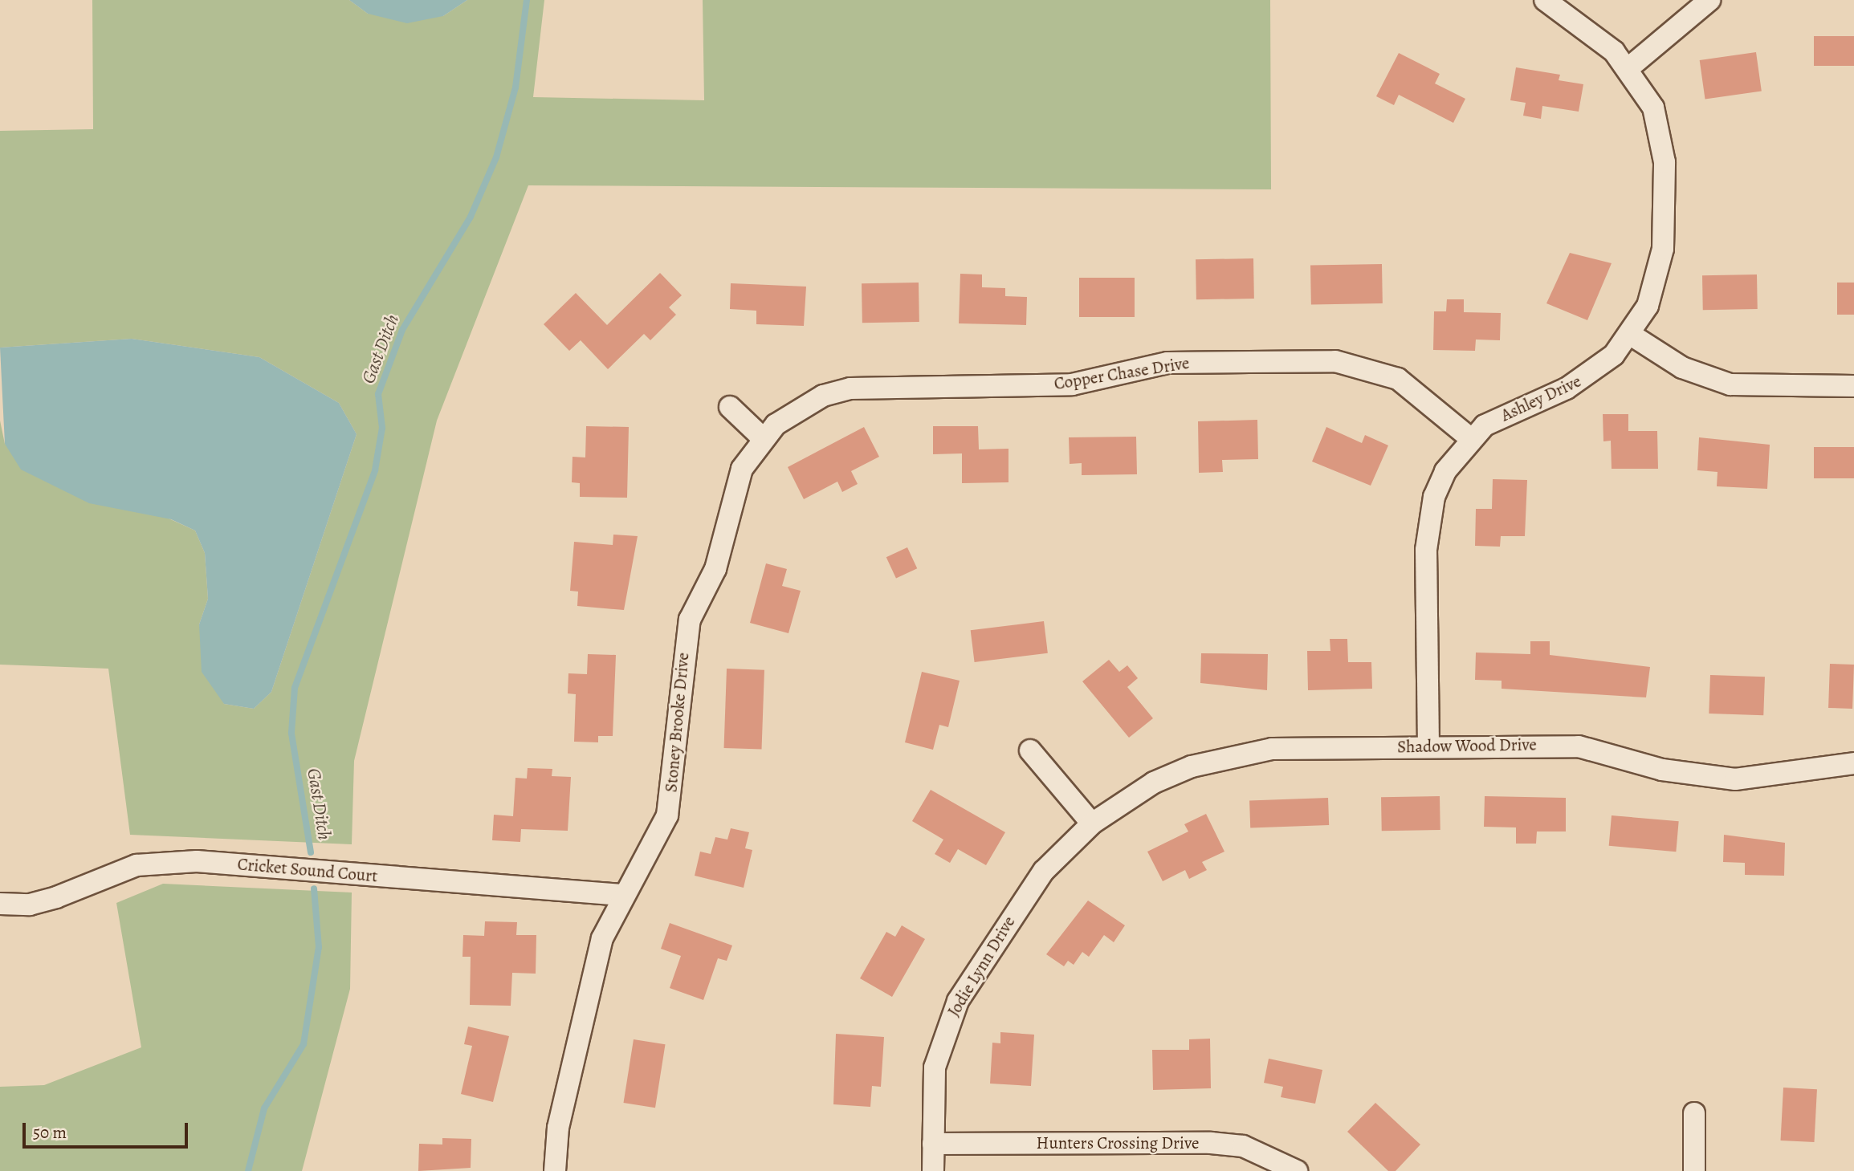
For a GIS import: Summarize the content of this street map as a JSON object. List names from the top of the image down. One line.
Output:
{"streets":{"street":["Copper Chase Drive","Ashley Drive","Stoney Brooke Drive","Shadow Wood Drive","Cricket Sound Court","Jodie Lynn Drive","Hunters Crossing Drive"]},"crossings":[["Copper Chase Drive","Ashley Drive"],["Copper Chase Drive","Stoney Brooke Drive"],["Ashley Drive","Shadow Wood Drive"],["Stoney Brooke Drive","Cricket Sound Court"],["Shadow Wood Drive","Jodie Lynn Drive"],["Jodie Lynn Drive","Hunters Crossing Drive"]],"water":["Gast Ditch"],"scale_bar":"50 m"}
